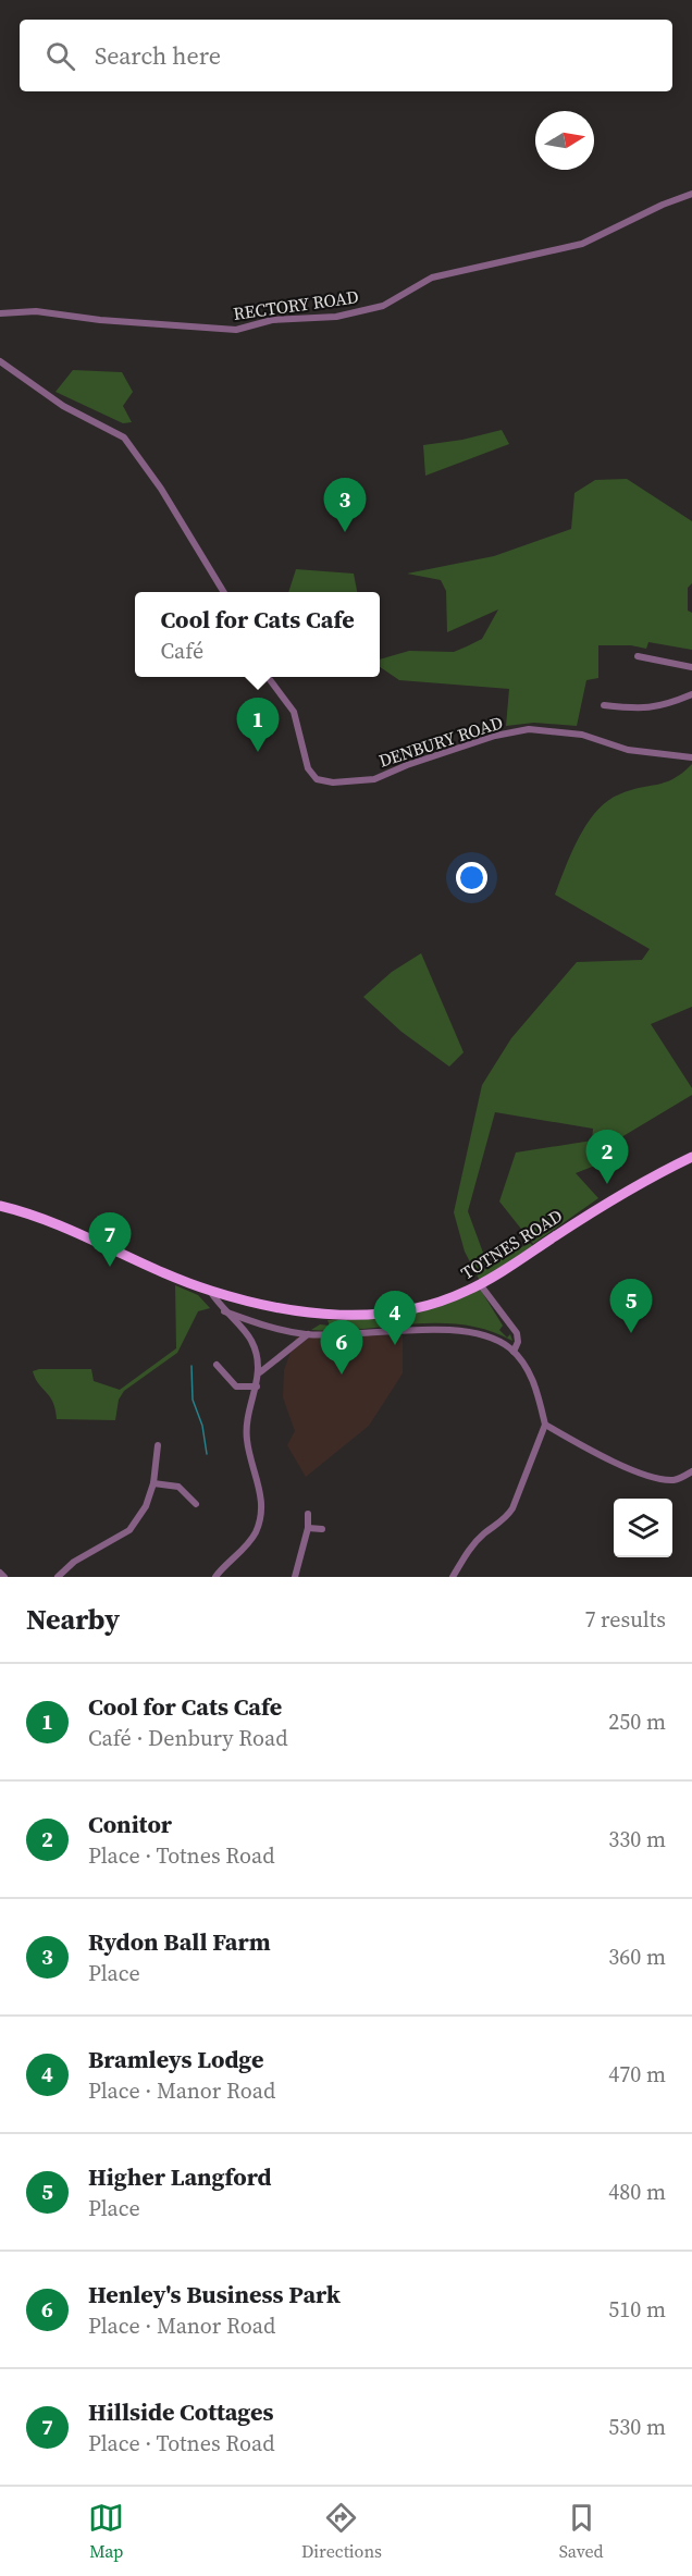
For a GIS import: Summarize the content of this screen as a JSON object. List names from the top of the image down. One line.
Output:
{"streets":{"main road":["TOTNES ROAD"],"street":["RECTORY ROAD","DENBURY ROAD"]},"north":"right","page":{"search":"Search here","pins":["3","1","2","7","5","4","6"],"popup":["Cool for Cats Cafe","Café"],"heading":["Nearby","7 results"],"list":[{"mark":"1","name":"Cool for Cats Cafe","note":"Café · Denbury Road","value":"250 m"},{"mark":"2","name":"Conitor","note":"Place · Totnes Road","value":"330 m"},{"mark":"3","name":"Rydon Ball Farm","note":"Place","value":"360 m"},{"mark":"4","name":"Bramleys Lodge","note":"Place · Manor Road","value":"470 m"},{"mark":"5","name":"Higher Langford","note":"Place","value":"480 m"},{"mark":"6","name":"Henley's Business Park","note":"Place · Manor Road","value":"510 m"},{"mark":"7","name":"Hillside Cottages","note":"Place · Totnes Road","value":"530 m"}],"nav":["Map","Directions","Saved"]}}
